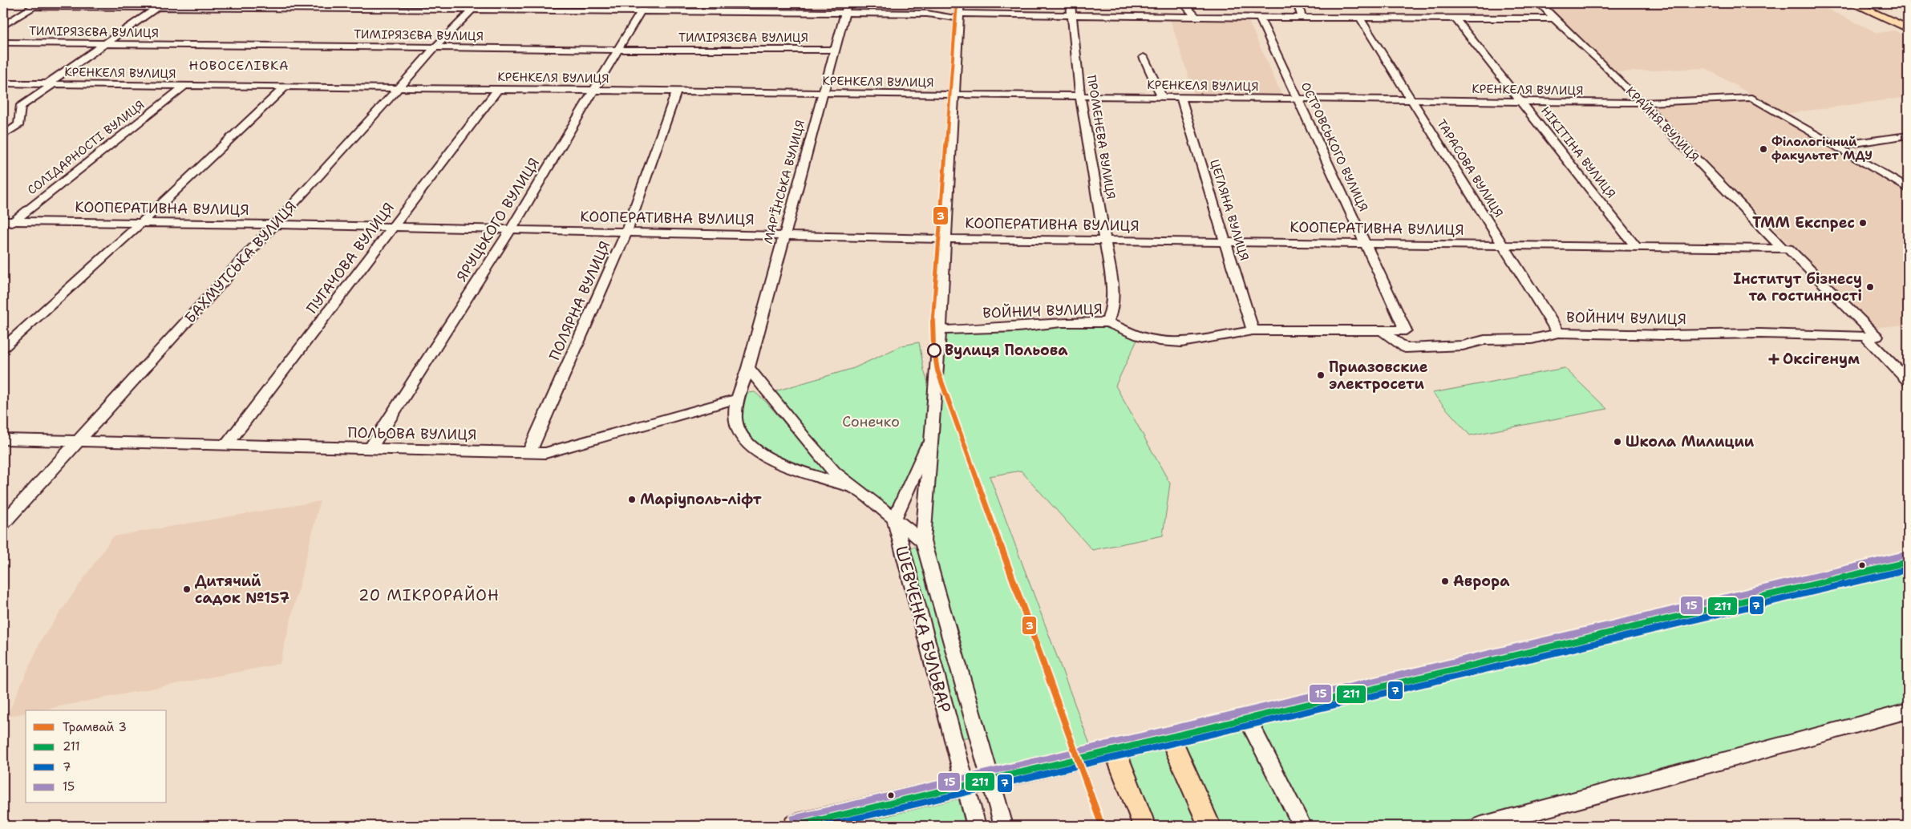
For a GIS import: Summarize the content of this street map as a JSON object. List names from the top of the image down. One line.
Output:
{"streets":{"street":["ТИМІРЯЗЄВА ВУЛИЦЯ","КРЕНКЕЛЯ ВУЛИЦЯ","КРАЙНЯ ВУЛИЦЯ","ПРОМЕНЕВА ВУЛИЦЯ","ОСТРОВСЬКОГО ВУЛИЦЯ","СОЛІДАРНОСТІ ВУЛИЦЯ","НІКІТІНА ВУЛИЦЯ","ТАРАСОВА ВУЛИЦЯ","МАР'ЇНСЬКА ВУЛИЦЯ","КООПЕРАТИВНА ВУЛИЦЯ","ЦЕГЛЯНА ВУЛИЦЯ","ЯРУЦЬКОГО ВУЛИЦЯ","ПУГАЧОВА ВУЛИЦЯ","БАХМУТСЬКА ВУЛИЦЯ","ПОЛЯРНА ВУЛИЦЯ","ВОЙНИЧ ВУЛИЦЯ","ПОЛЬОВА ВУЛИЦЯ","ШЕВЧЕНКА БУЛЬВАР"]},"crossings":[["ТИМІРЯЗЄВА ВУЛИЦЯ","МАР'ЇНСЬКА ВУЛИЦЯ"],["ТИМІРЯЗЄВА ВУЛИЦЯ","ЯРУЦЬКОГО ВУЛИЦЯ"],["ТИМІРЯЗЄВА ВУЛИЦЯ","БАХМУТСЬКА ВУЛИЦЯ"],["КРЕНКЕЛЯ ВУЛИЦЯ","КРАЙНЯ ВУЛИЦЯ"],["КРЕНКЕЛЯ ВУЛИЦЯ","ПРОМЕНЕВА ВУЛИЦЯ"],["КРЕНКЕЛЯ ВУЛИЦЯ","ОСТРОВСЬКОГО ВУЛИЦЯ"],["КРЕНКЕЛЯ ВУЛИЦЯ","СОЛІДАРНОСТІ ВУЛИЦЯ"],["КРЕНКЕЛЯ ВУЛИЦЯ","НІКІТІНА ВУЛИЦЯ"],["КРЕНКЕЛЯ ВУЛИЦЯ","ТАРАСОВА ВУЛИЦЯ"],["КРЕНКЕЛЯ ВУЛИЦЯ","МАР'ЇНСЬКА ВУЛИЦЯ"],["КРЕНКЕЛЯ ВУЛИЦЯ","ЦЕГЛЯНА ВУЛИЦЯ"],["КРЕНКЕЛЯ ВУЛИЦЯ","ЯРУЦЬКОГО ВУЛИЦЯ"],["КРЕНКЕЛЯ ВУЛИЦЯ","ПУГАЧОВА ВУЛИЦЯ"],["КРЕНКЕЛЯ ВУЛИЦЯ","БАХМУТСЬКА ВУЛИЦЯ"],["КРЕНКЕЛЯ ВУЛИЦЯ","ПОЛЯРНА ВУЛИЦЯ"],["КРЕНКЕЛЯ ВУЛИЦЯ","ШЕВЧЕНКА БУЛЬВАР"],["КРАЙНЯ ВУЛИЦЯ","КООПЕРАТИВНА ВУЛИЦЯ"],["КРАЙНЯ ВУЛИЦЯ","ВОЙНИЧ ВУЛИЦЯ"],["ПРОМЕНЕВА ВУЛИЦЯ","КООПЕРАТИВНА ВУЛИЦЯ"],["ПРОМЕНЕВА ВУЛИЦЯ","ВОЙНИЧ ВУЛИЦЯ"],["ОСТРОВСЬКОГО ВУЛИЦЯ","КООПЕРАТИВНА ВУЛИЦЯ"],["ОСТРОВСЬКОГО ВУЛИЦЯ","ВОЙНИЧ ВУЛИЦЯ"],["СОЛІДАРНОСТІ ВУЛИЦЯ","КООПЕРАТИВНА ВУЛИЦЯ"],["НІКІТІНА ВУЛИЦЯ","КООПЕРАТИВНА ВУЛИЦЯ"],["ТАРАСОВА ВУЛИЦЯ","КООПЕРАТИВНА ВУЛИЦЯ"],["ТАРАСОВА ВУЛИЦЯ","ВОЙНИЧ ВУЛИЦЯ"],["МАР'ЇНСЬКА ВУЛИЦЯ","КООПЕРАТИВНА ВУЛИЦЯ"],["МАР'ЇНСЬКА ВУЛИЦЯ","ПОЛЬОВА ВУЛИЦЯ"],["КООПЕРАТИВНА ВУЛИЦЯ","ЦЕГЛЯНА ВУЛИЦЯ"],["КООПЕРАТИВНА ВУЛИЦЯ","ЯРУЦЬКОГО ВУЛИЦЯ"],["КООПЕРАТИВНА ВУЛИЦЯ","ПУГАЧОВА ВУЛИЦЯ"],["КООПЕРАТИВНА ВУЛИЦЯ","БАХМУТСЬКА ВУЛИЦЯ"],["КООПЕРАТИВНА ВУЛИЦЯ","ПОЛЯРНА ВУЛИЦЯ"],["КООПЕРАТИВНА ВУЛИЦЯ","ШЕВЧЕНКА БУЛЬВАР"],["ЦЕГЛЯНА ВУЛИЦЯ","ВОЙНИЧ ВУЛИЦЯ"],["ЯРУЦЬКОГО ВУЛИЦЯ","ПОЛЬОВА ВУЛИЦЯ"],["ПУГАЧОВА ВУЛИЦЯ","ПОЛЬОВА ВУЛИЦЯ"],["БАХМУТСЬКА ВУЛИЦЯ","ПОЛЬОВА ВУЛИЦЯ"],["ПОЛЯРНА ВУЛИЦЯ","ПОЛЬОВА ВУЛИЦЯ"],["ВОЙНИЧ ВУЛИЦЯ","ШЕВЧЕНКА БУЛЬВАР"]],"districts":["НОВОСЕЛІВКА","20 МІКРОРАЙОН"],"parks":["Сонечко"],"places":{"other":["Філологічний факультет МДУ","ТММ Експрес","Інститут бізнесу та гостинності","Вулиця Польова","Приазовские электросети","Школа Милиции","Маріуполь-ліфт","Аврора","Дитячий садок №157"],"health":["Оксігенум"]},"lines":["tram line 3","transit line 15","transit line 211","transit line 7"],"legend":["Трамвай 3","211","7","15"]}
